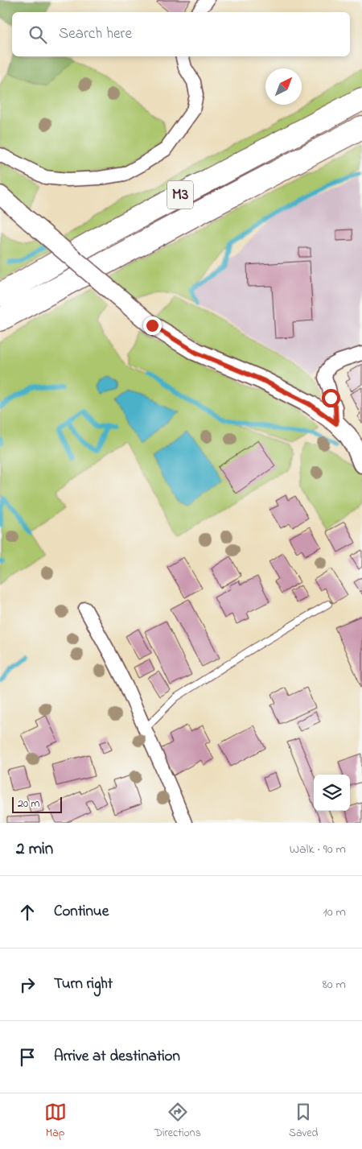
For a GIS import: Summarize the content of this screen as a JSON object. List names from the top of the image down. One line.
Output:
{"streets":{"highway":["M3"]},"scale_bar":"20 m","north":"top right","page":{"search":"Search here","scale":"20 m","heading":["2 min","Walk · 90 m"],"list":[["Continue","10 m"],["Turn right","80 m"],"Arrive at destination"],"nav":["Map","Directions","Saved"]}}
